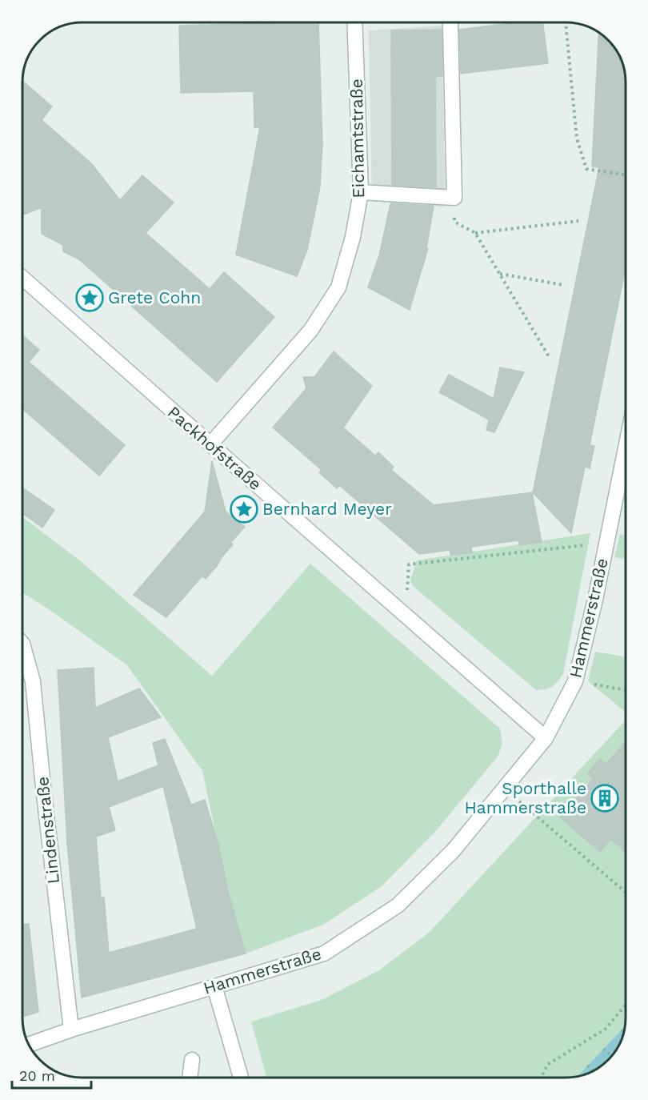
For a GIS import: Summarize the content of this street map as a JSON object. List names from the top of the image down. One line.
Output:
{"streets":{"street":["Eichamtstraße","Packhofstraße","Hammerstraße","Lindenstraße"]},"crossings":[["Eichamtstraße","Packhofstraße"],["Packhofstraße","Hammerstraße"],["Hammerstraße","Lindenstraße"]],"places":{"place":["Grete Cohn","Bernhard Meyer"],"building":["Sporthalle Hammerstraße"]},"scale_bar":"20 m"}
